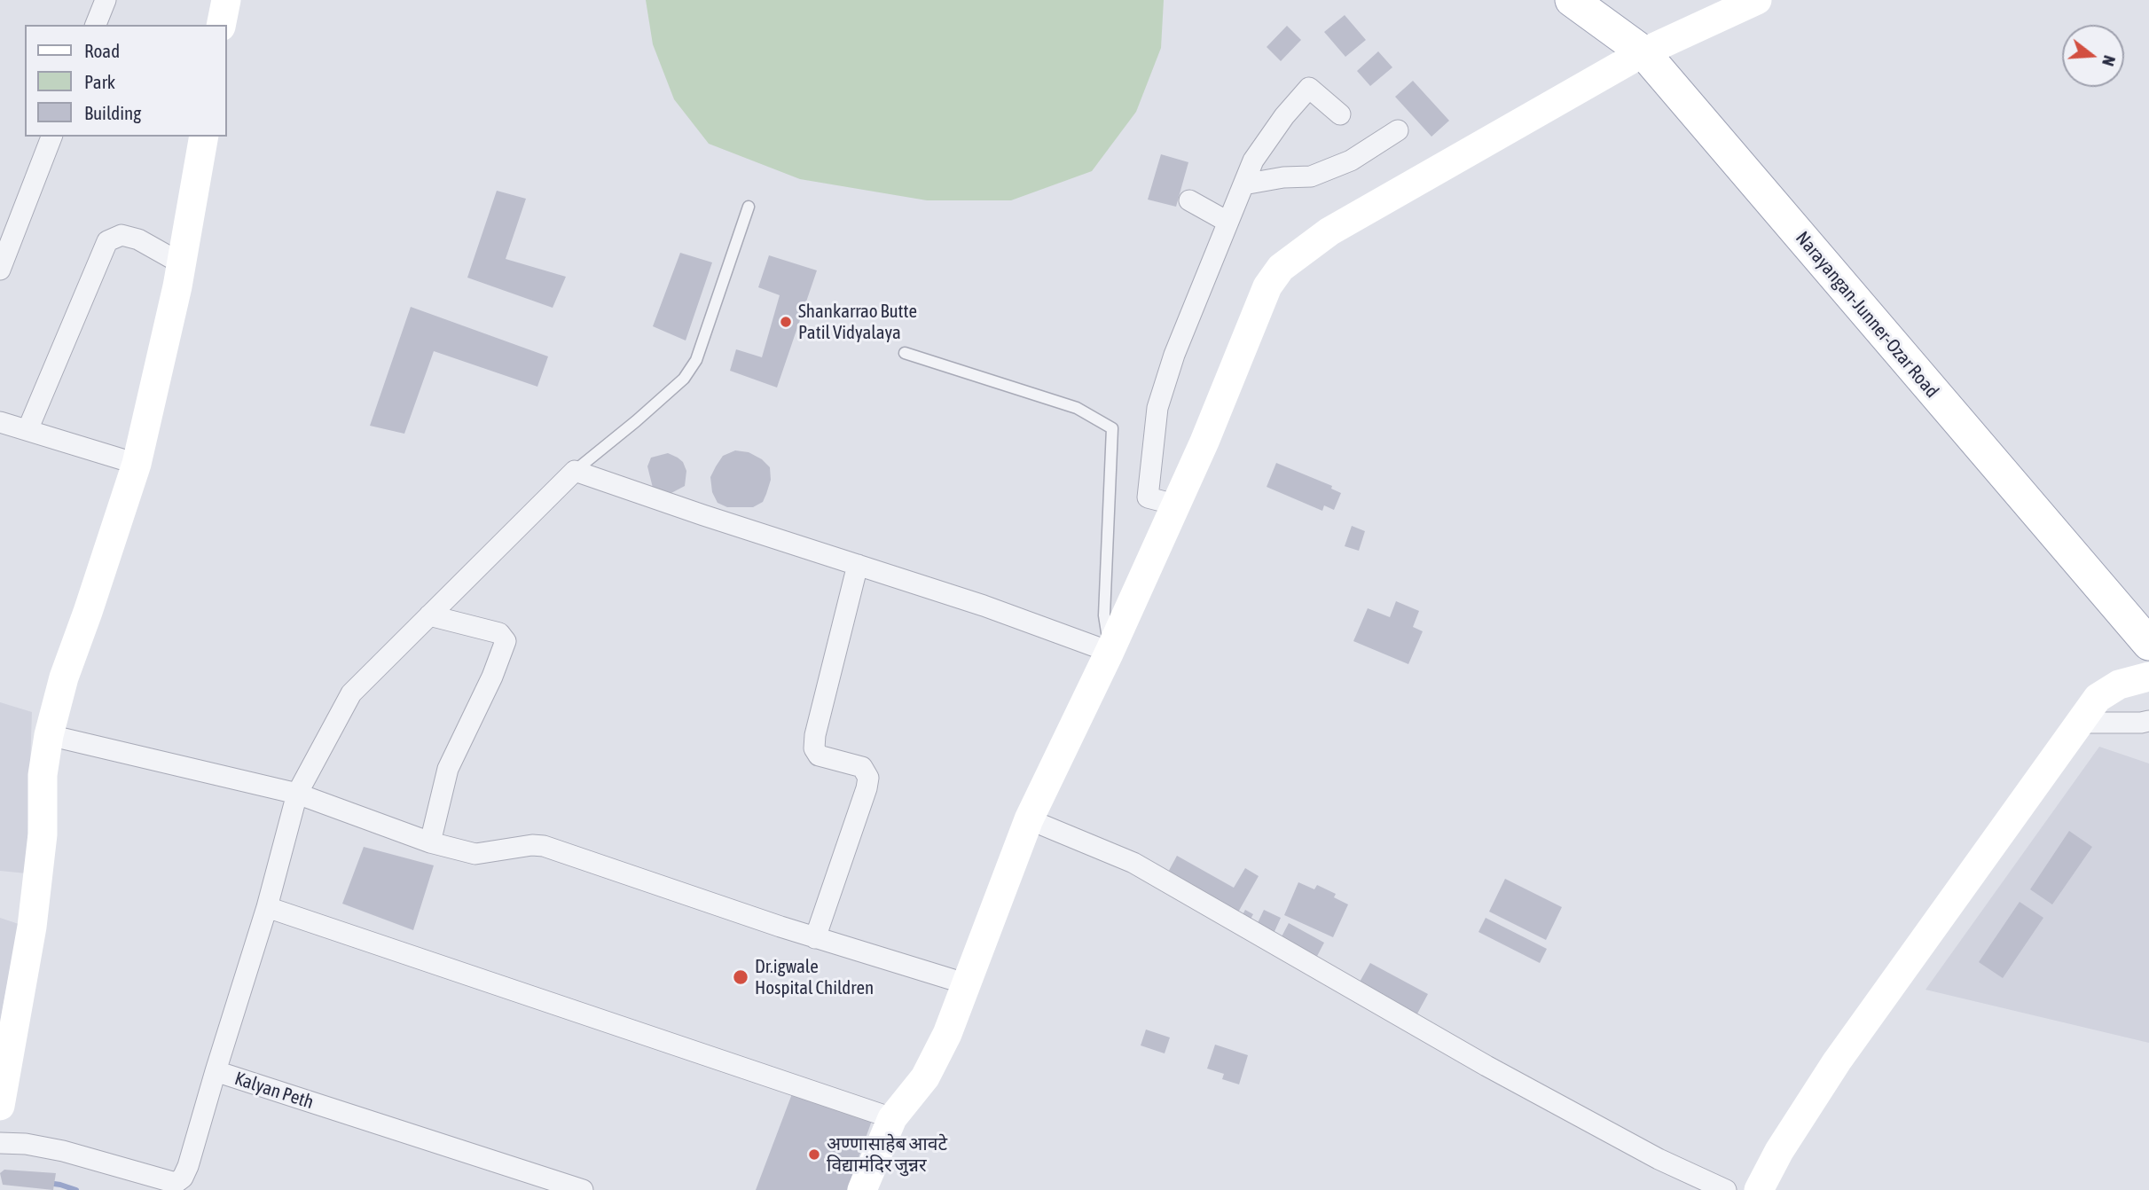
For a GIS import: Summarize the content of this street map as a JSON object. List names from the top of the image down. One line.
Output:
{"streets":{"main road":["Narayangan-Junner-Ozar Road"],"street":["Kalyan Peth"]},"places":["Shankarrao Butte Patil Vidyalaya","Dr.igwale Hospital Children","अण्णासाहेब आवटे विद्यामंदिर जुन्नर"],"legend":["Road","Park","Building"],"north":"right"}
